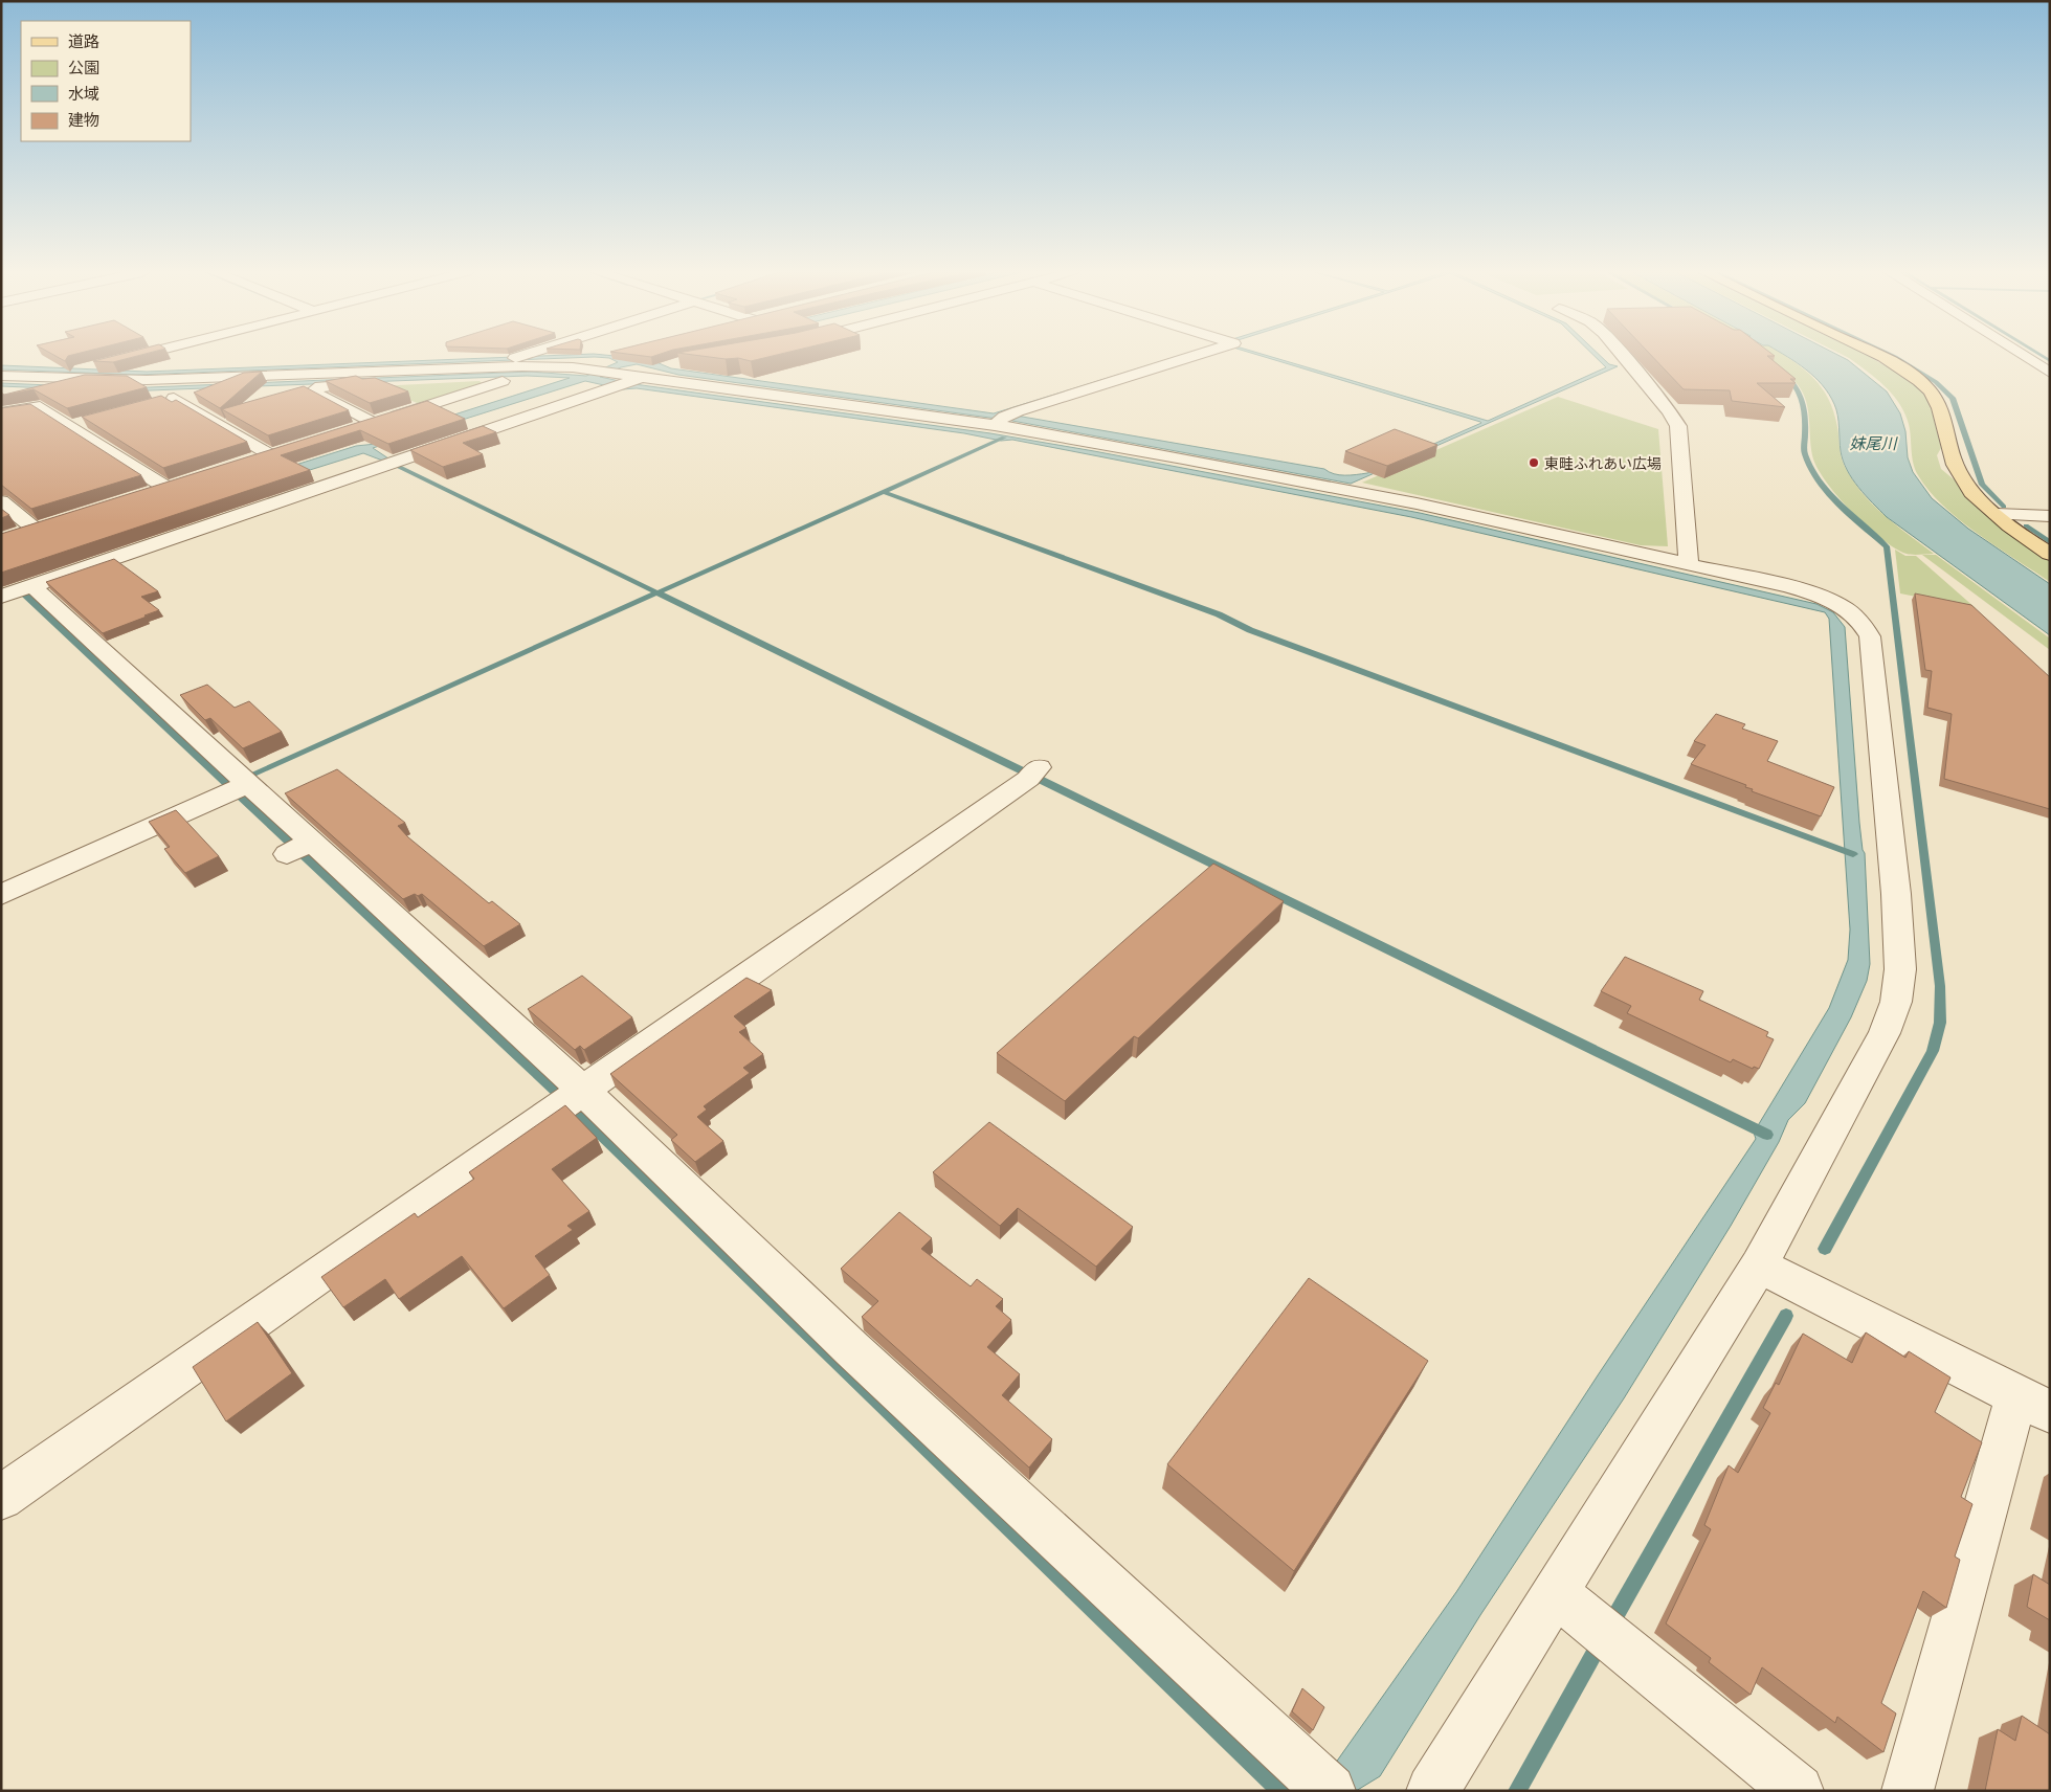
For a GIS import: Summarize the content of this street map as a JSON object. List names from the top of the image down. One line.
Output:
{"water":["妹尾川"],"places":["東畦ふれあい広場"],"legend":["道路","公園","水域","建物"]}
